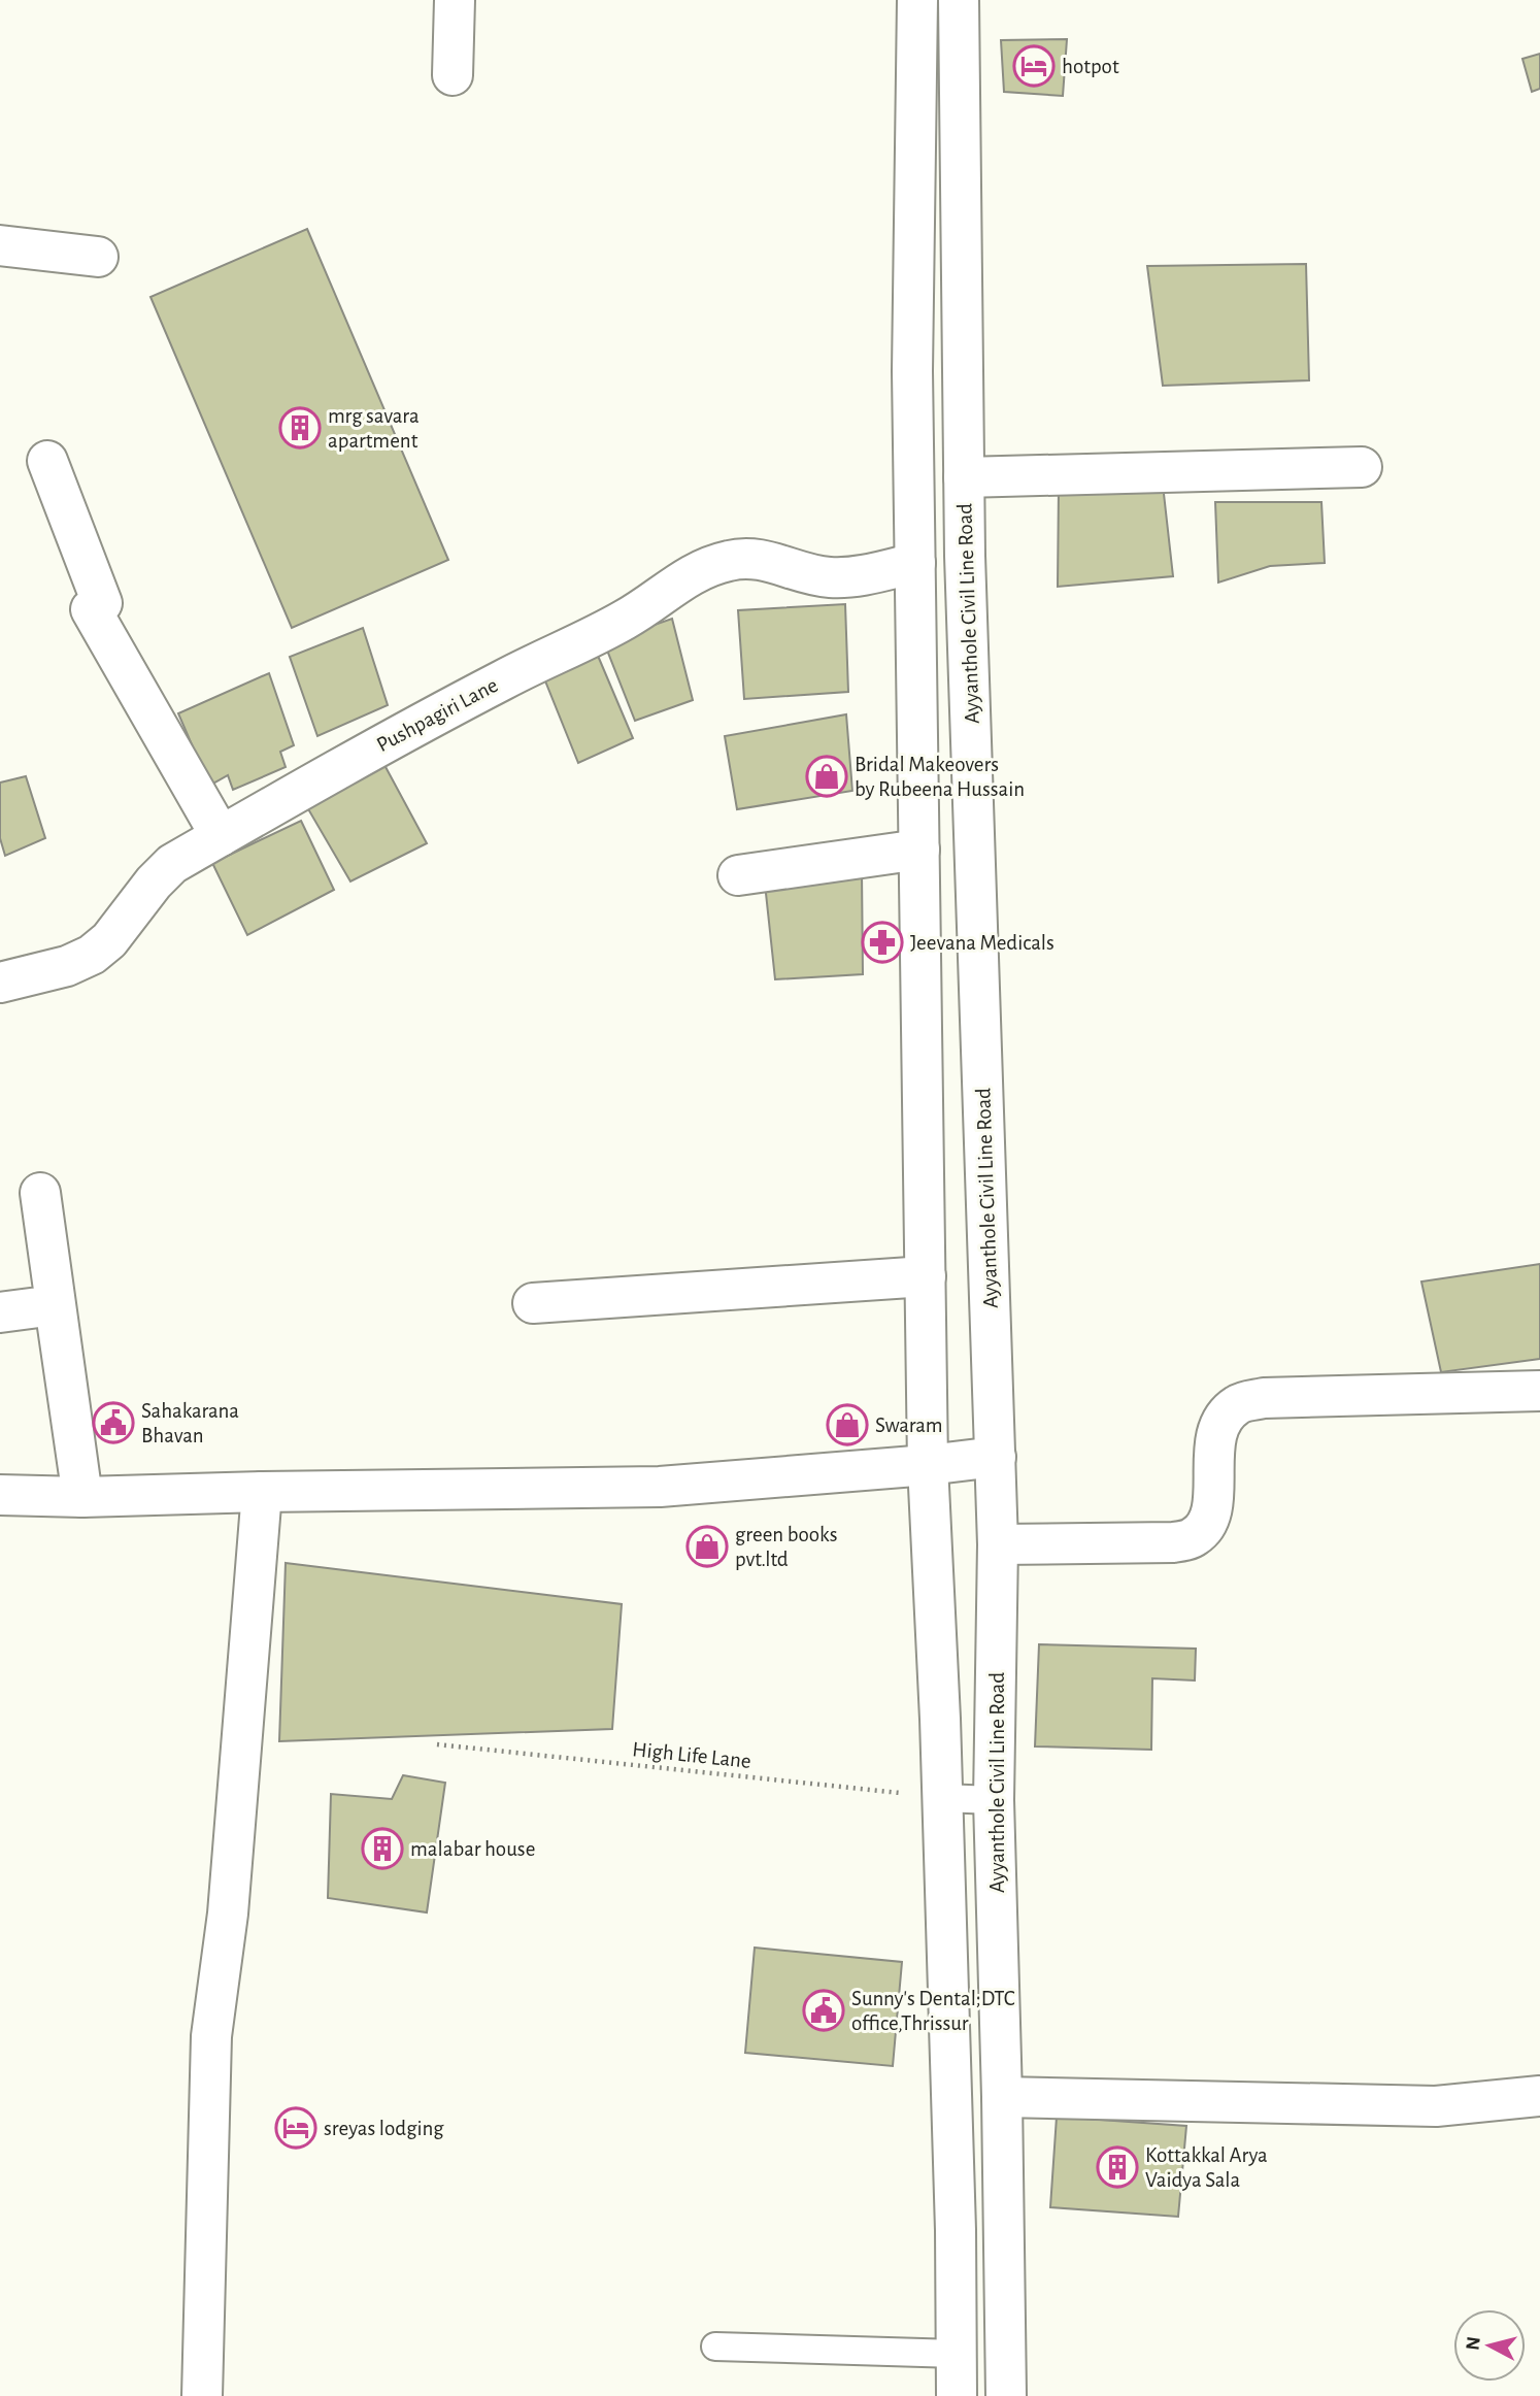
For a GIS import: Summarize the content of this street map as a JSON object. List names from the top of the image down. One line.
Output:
{"streets":{"street":["Ayyanthole Civil Line Road","Pushpagiri Lane"],"path":["High Life Lane"]},"places":{"hotel":["hotpot","sreyas lodging"],"building":["mrg savara apartment","malabar house","Kottakkal Arya Vaidya Sala"],"shop":["Bridal Makeovers by Rubeena Hussain","Swaram","green books pvt.ltd"],"pharmacy":["Jeevana Medicals"],"public building":["Sahakarana Bhavan","Sunny's Dental;DTC office,Thrissur"]},"north":"left"}
